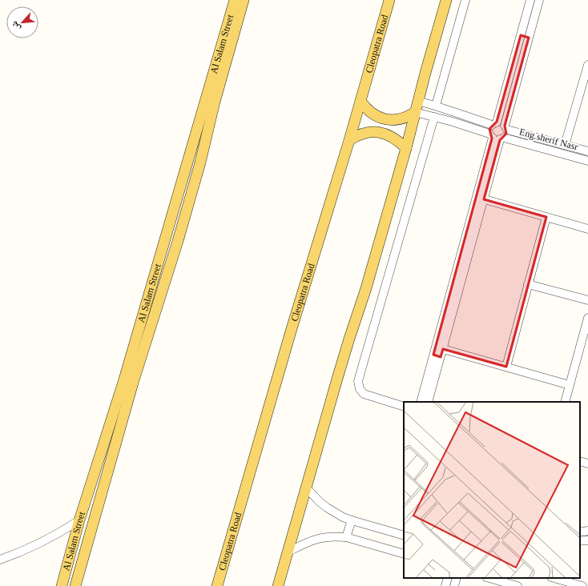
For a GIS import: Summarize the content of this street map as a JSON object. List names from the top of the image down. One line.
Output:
{"streets":{"main road":["Al Salam Street","Cleopatra Road"],"street":["Eng.sherif Nasr"]},"north":"bottom left"}
